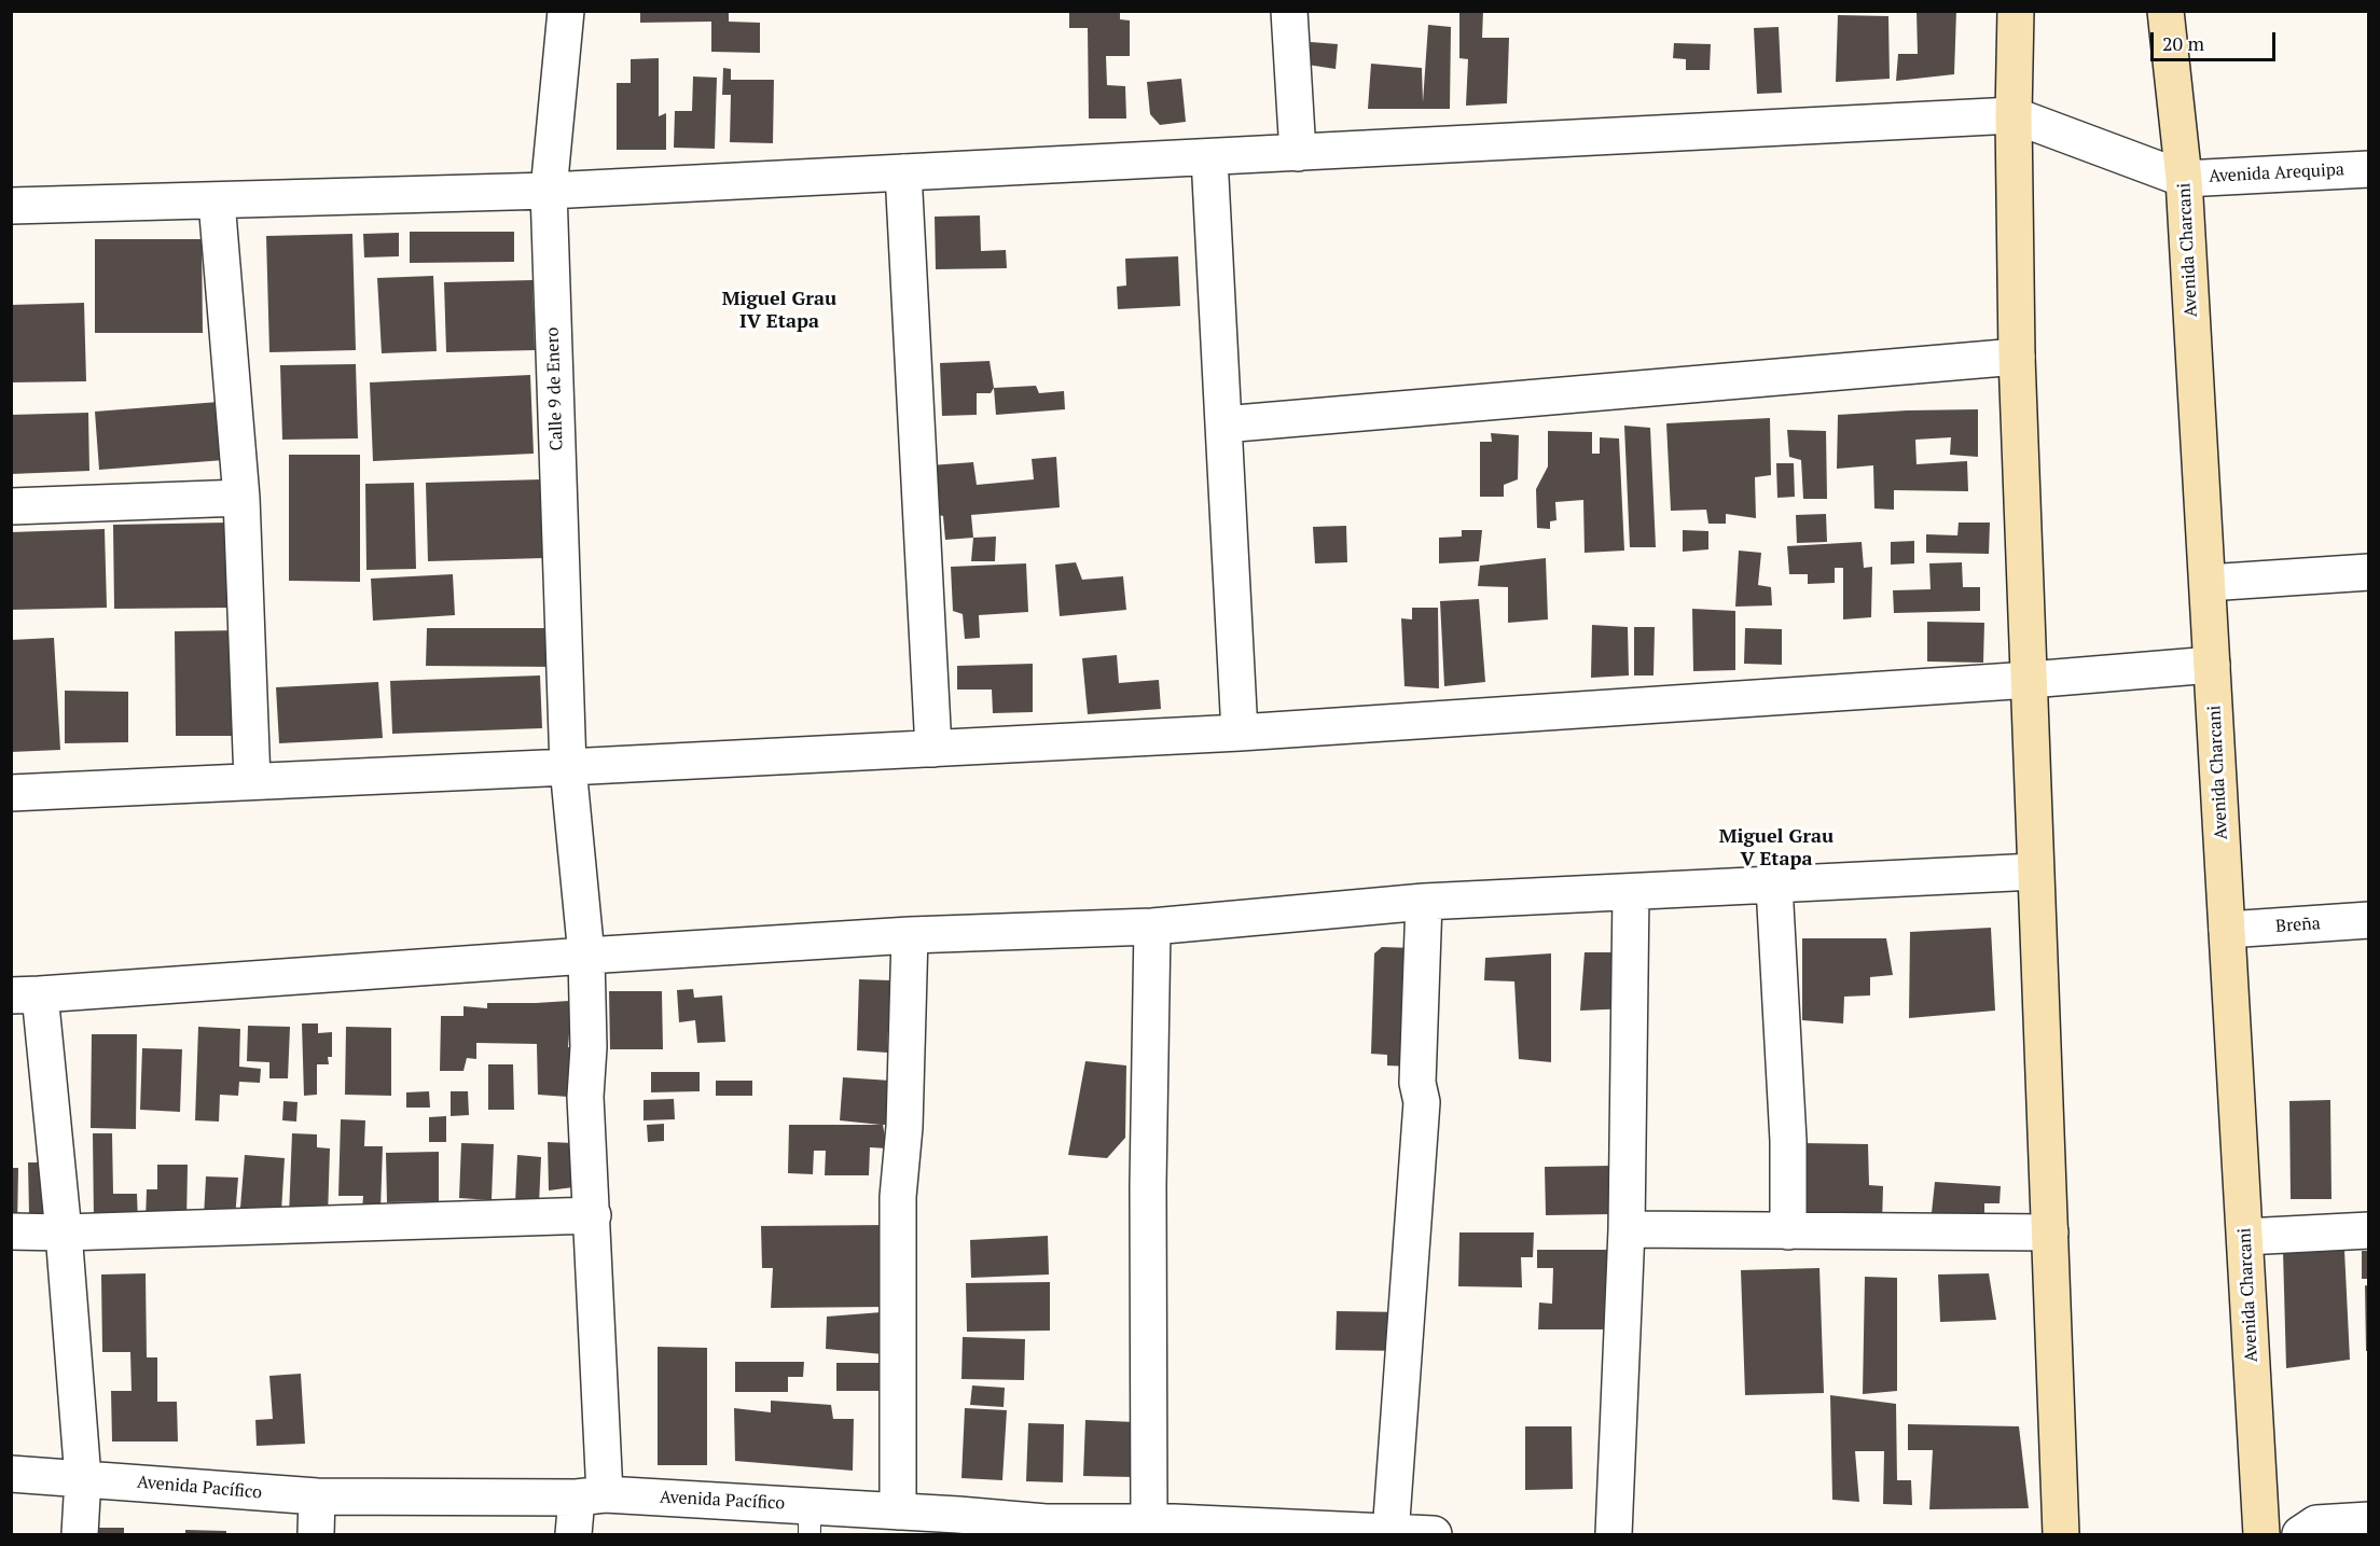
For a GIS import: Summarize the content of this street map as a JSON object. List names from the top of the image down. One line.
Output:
{"streets":{"street":["Avenida Arequipa","Avenida Charcani","Calle 9 de Enero","Breña","Avenida Pacífico"]},"crossings":[["Avenida Arequipa","Avenida Charcani"],["Avenida Charcani","Breña"],["Calle 9 de Enero","Avenida Pacífico"]],"districts":["Miguel Grau IV Etapa","Miguel Grau V Etapa"],"scale_bar":"20 m"}
